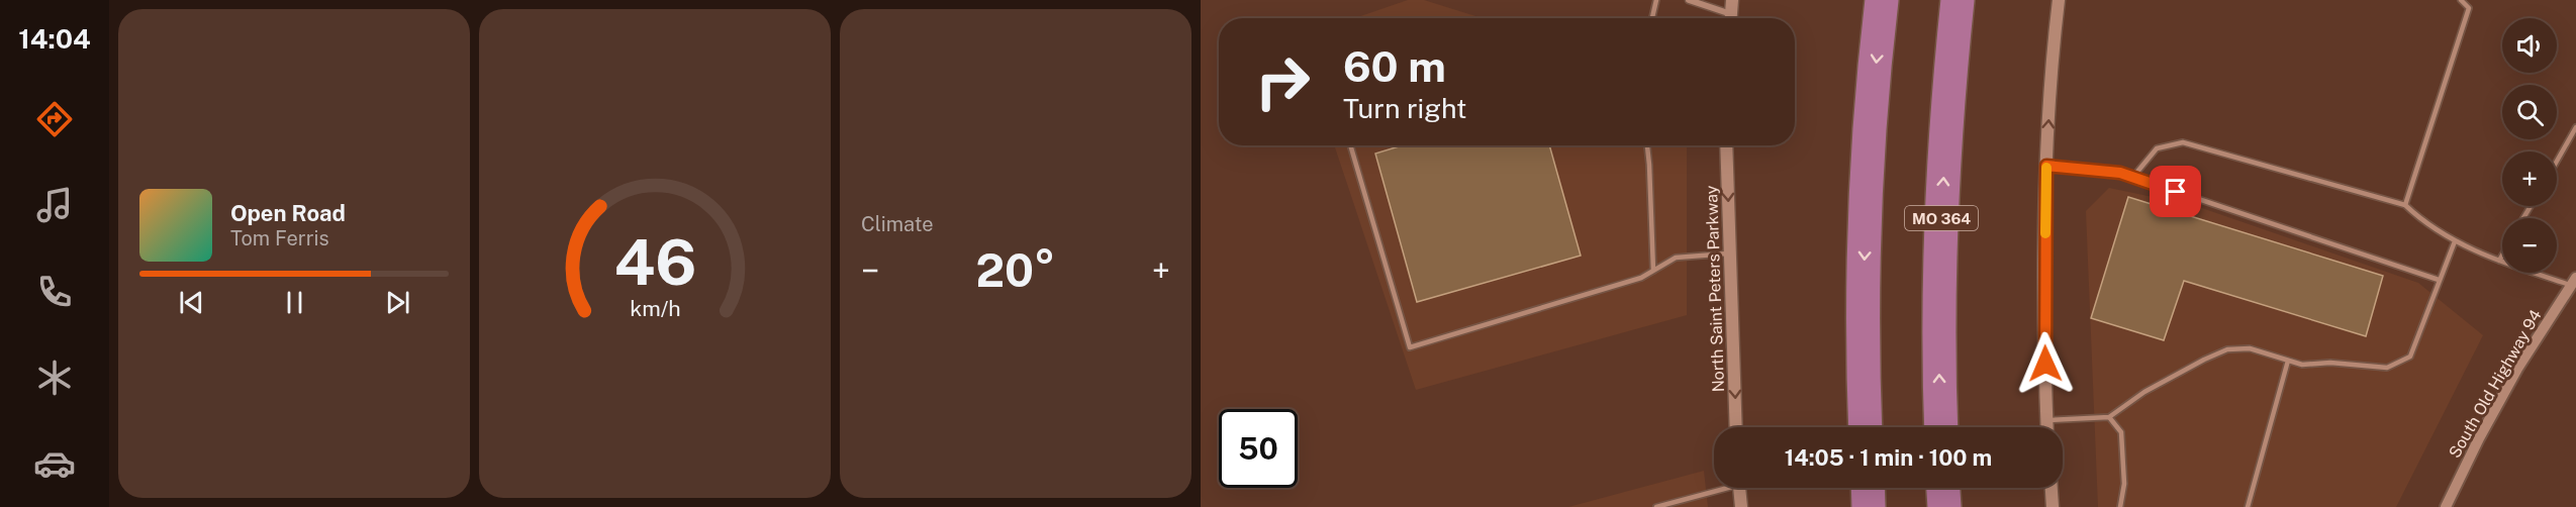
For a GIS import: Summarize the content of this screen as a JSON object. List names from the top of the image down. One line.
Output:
{"streets":{"highway":["MO 364"],"main road":["North Saint Peters Parkway"],"street":["South Old Highway 94"]},"one_way":["North Saint Peters Parkway"],"page":{"tabs":"14:04","tile":"Climate","map_buttons":["+","−"],"turn":["60 m","Turn right"],"song":["Open Road","Tom Ferris"],"heat":["−","20°","+"],"limit":"50","trip":"14:05 · 1 min · 100 m","gauge":["46","km/h"]}}
